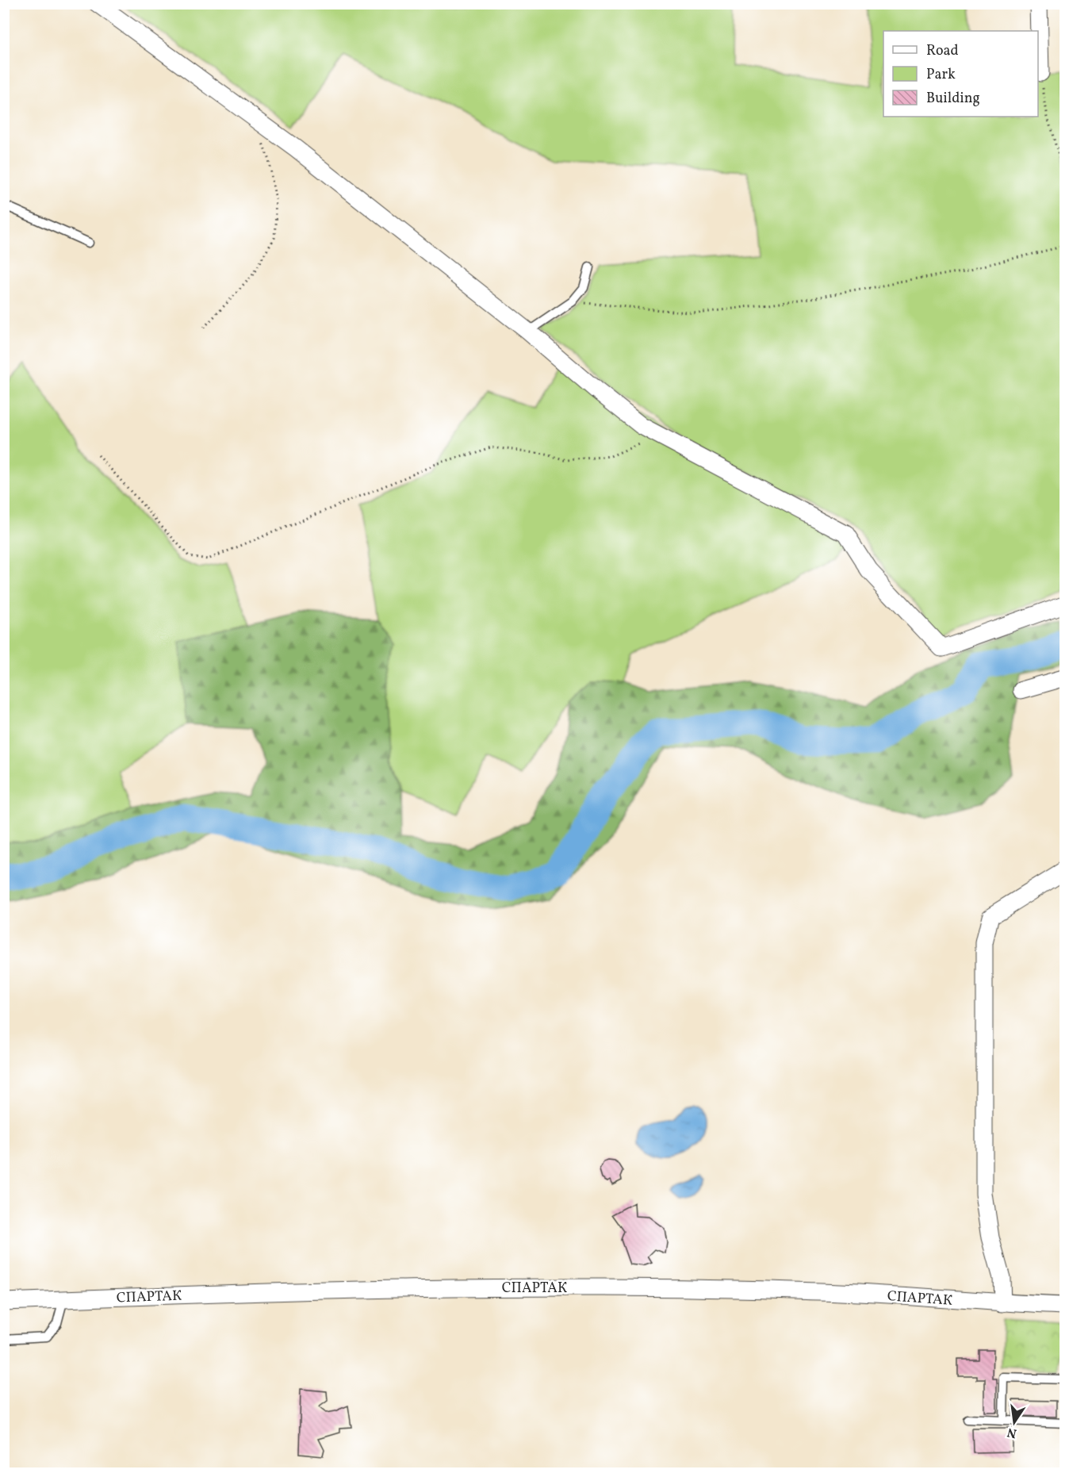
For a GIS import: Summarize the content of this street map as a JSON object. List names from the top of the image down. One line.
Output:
{"streets":{"street":["СПАРТАК"]},"legend":["Road","Park","Building"],"north":"bottom"}
